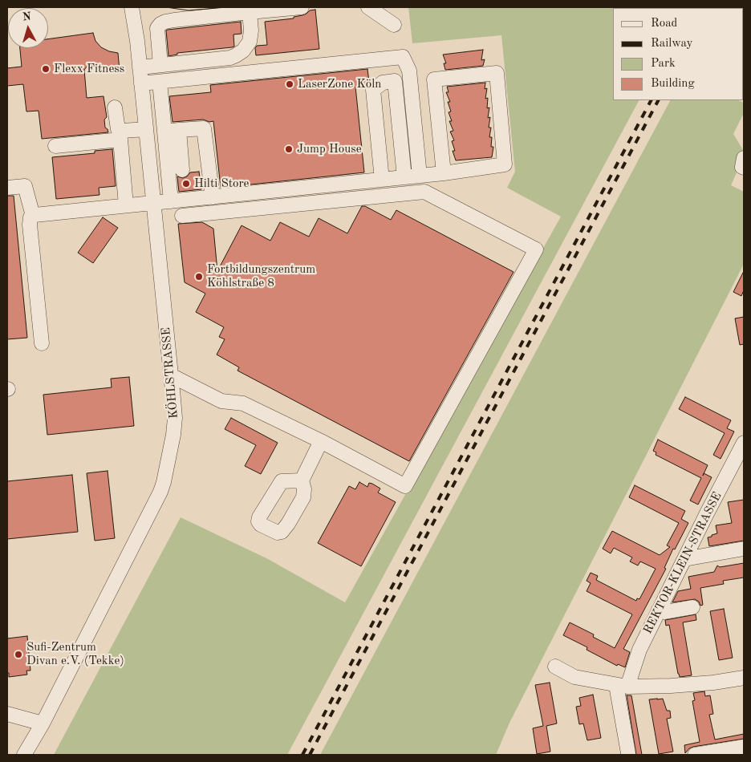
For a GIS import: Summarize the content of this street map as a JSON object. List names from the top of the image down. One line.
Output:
{"streets":{"street":["KÖHLSTRASSE","REKTOR-KLEIN-STRASSE"]},"places":["Flexx Fitness","LaserZone Köln","Jump House","Hilti Store","Fortbildungszentrum Köhlstraße 8","Sufi-Zentrum Divan e.V. (Tekke)"],"legend":["Road","Railway","Park","Building"],"north":"top"}
